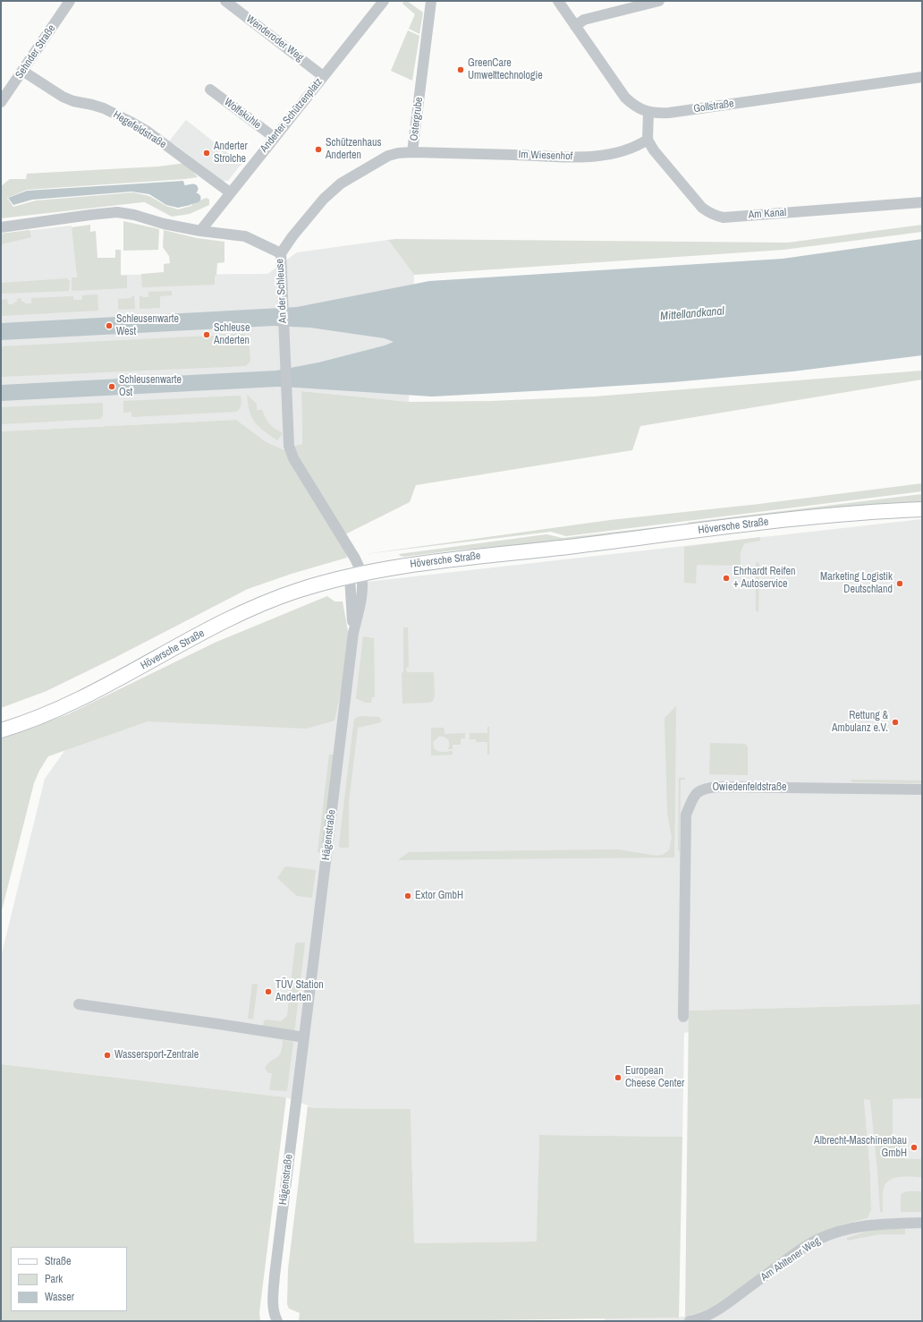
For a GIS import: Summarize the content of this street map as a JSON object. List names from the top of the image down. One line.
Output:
{"streets":{"main road":["Höversche Straße"],"street":["Wenderoder Weg","Sehnder Straße","Gollstraße","Wolfskuhle","Anderter Schützenplatz","Ostergrube","Hegefeldstraße","Im Wiesenhof","Am Kanal","An der Schleuse","Owiedenfeldstraße","Hägenstraße","Am Ahltener Weg"]},"crossings":[["Wenderoder Weg","Anderter Schützenplatz"],["Sehnder Straße","Hegefeldstraße"],["Wolfskuhle","Anderter Schützenplatz"],["Anderter Schützenplatz","Hegefeldstraße"],["Anderter Schützenplatz","An der Schleuse"],["Ostergrube","Im Wiesenhof"],["Ostergrube","An der Schleuse"],["Im Wiesenhof","Am Kanal"],["An der Schleuse","Höversche Straße"],["An der Schleuse","Hägenstraße"],["Höversche Straße","Hägenstraße"]],"water":["Mittellandkanal"],"places":["GreenCare Umwelttechnologie","Schützenhaus Anderten","Anderter Strolche","Schleusenwarte West","Schleuse Anderten","Schleusenwarte Ost","Ehrhardt Reifen + Autoservice","Marketing Logistik Deutschland","Rettung & Ambulanz e.V.","Extor GmbH","TÜV Station Anderten","Wassersport-Zentrale","European Cheese Center","Albrecht-Maschinenbau GmbH"],"legend":["Straße","Park","Wasser"]}
